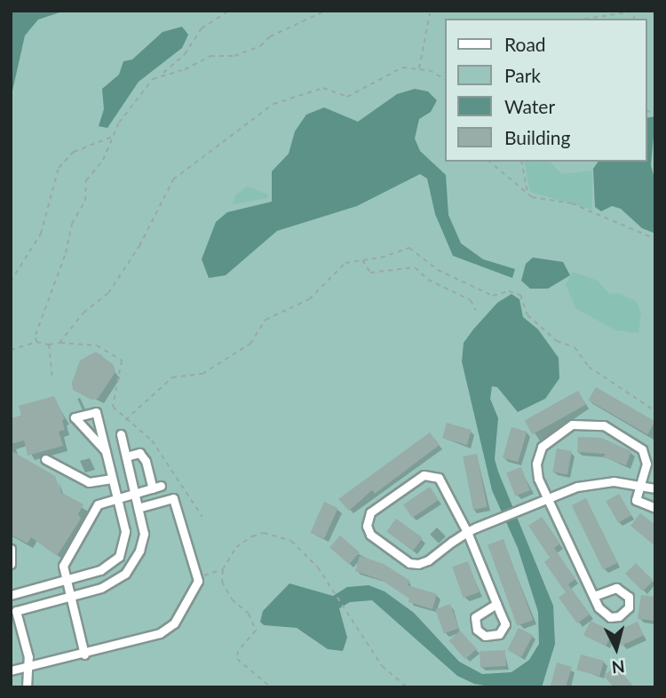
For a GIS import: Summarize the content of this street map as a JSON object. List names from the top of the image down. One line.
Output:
{"legend":["Road","Park","Water","Building"],"north":"bottom"}
